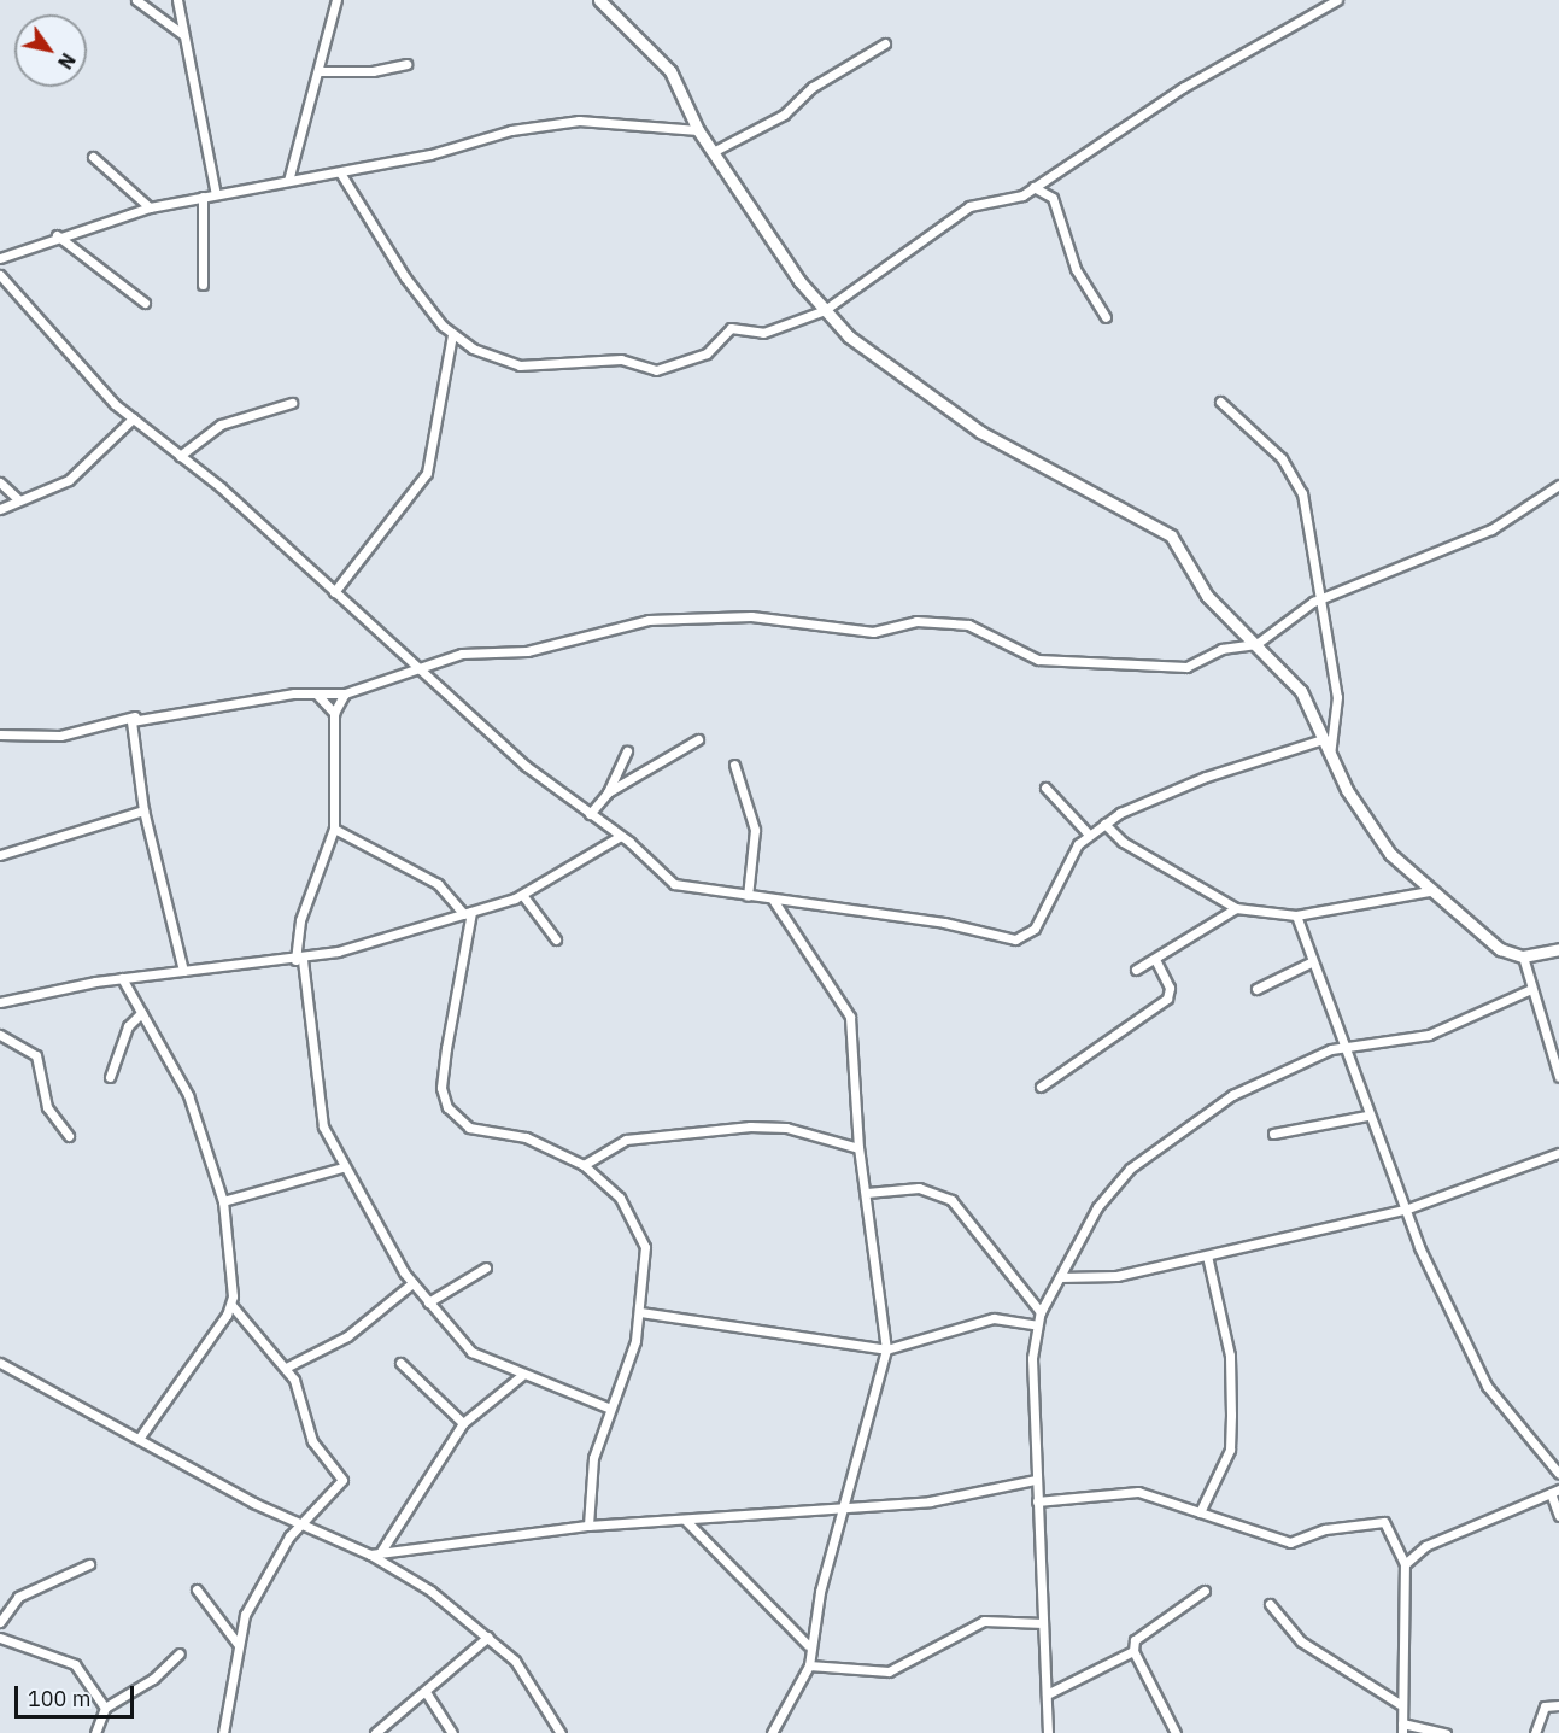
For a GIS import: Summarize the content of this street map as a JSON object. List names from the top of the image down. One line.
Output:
{"scale_bar":"100 m","north":"bottom right"}
